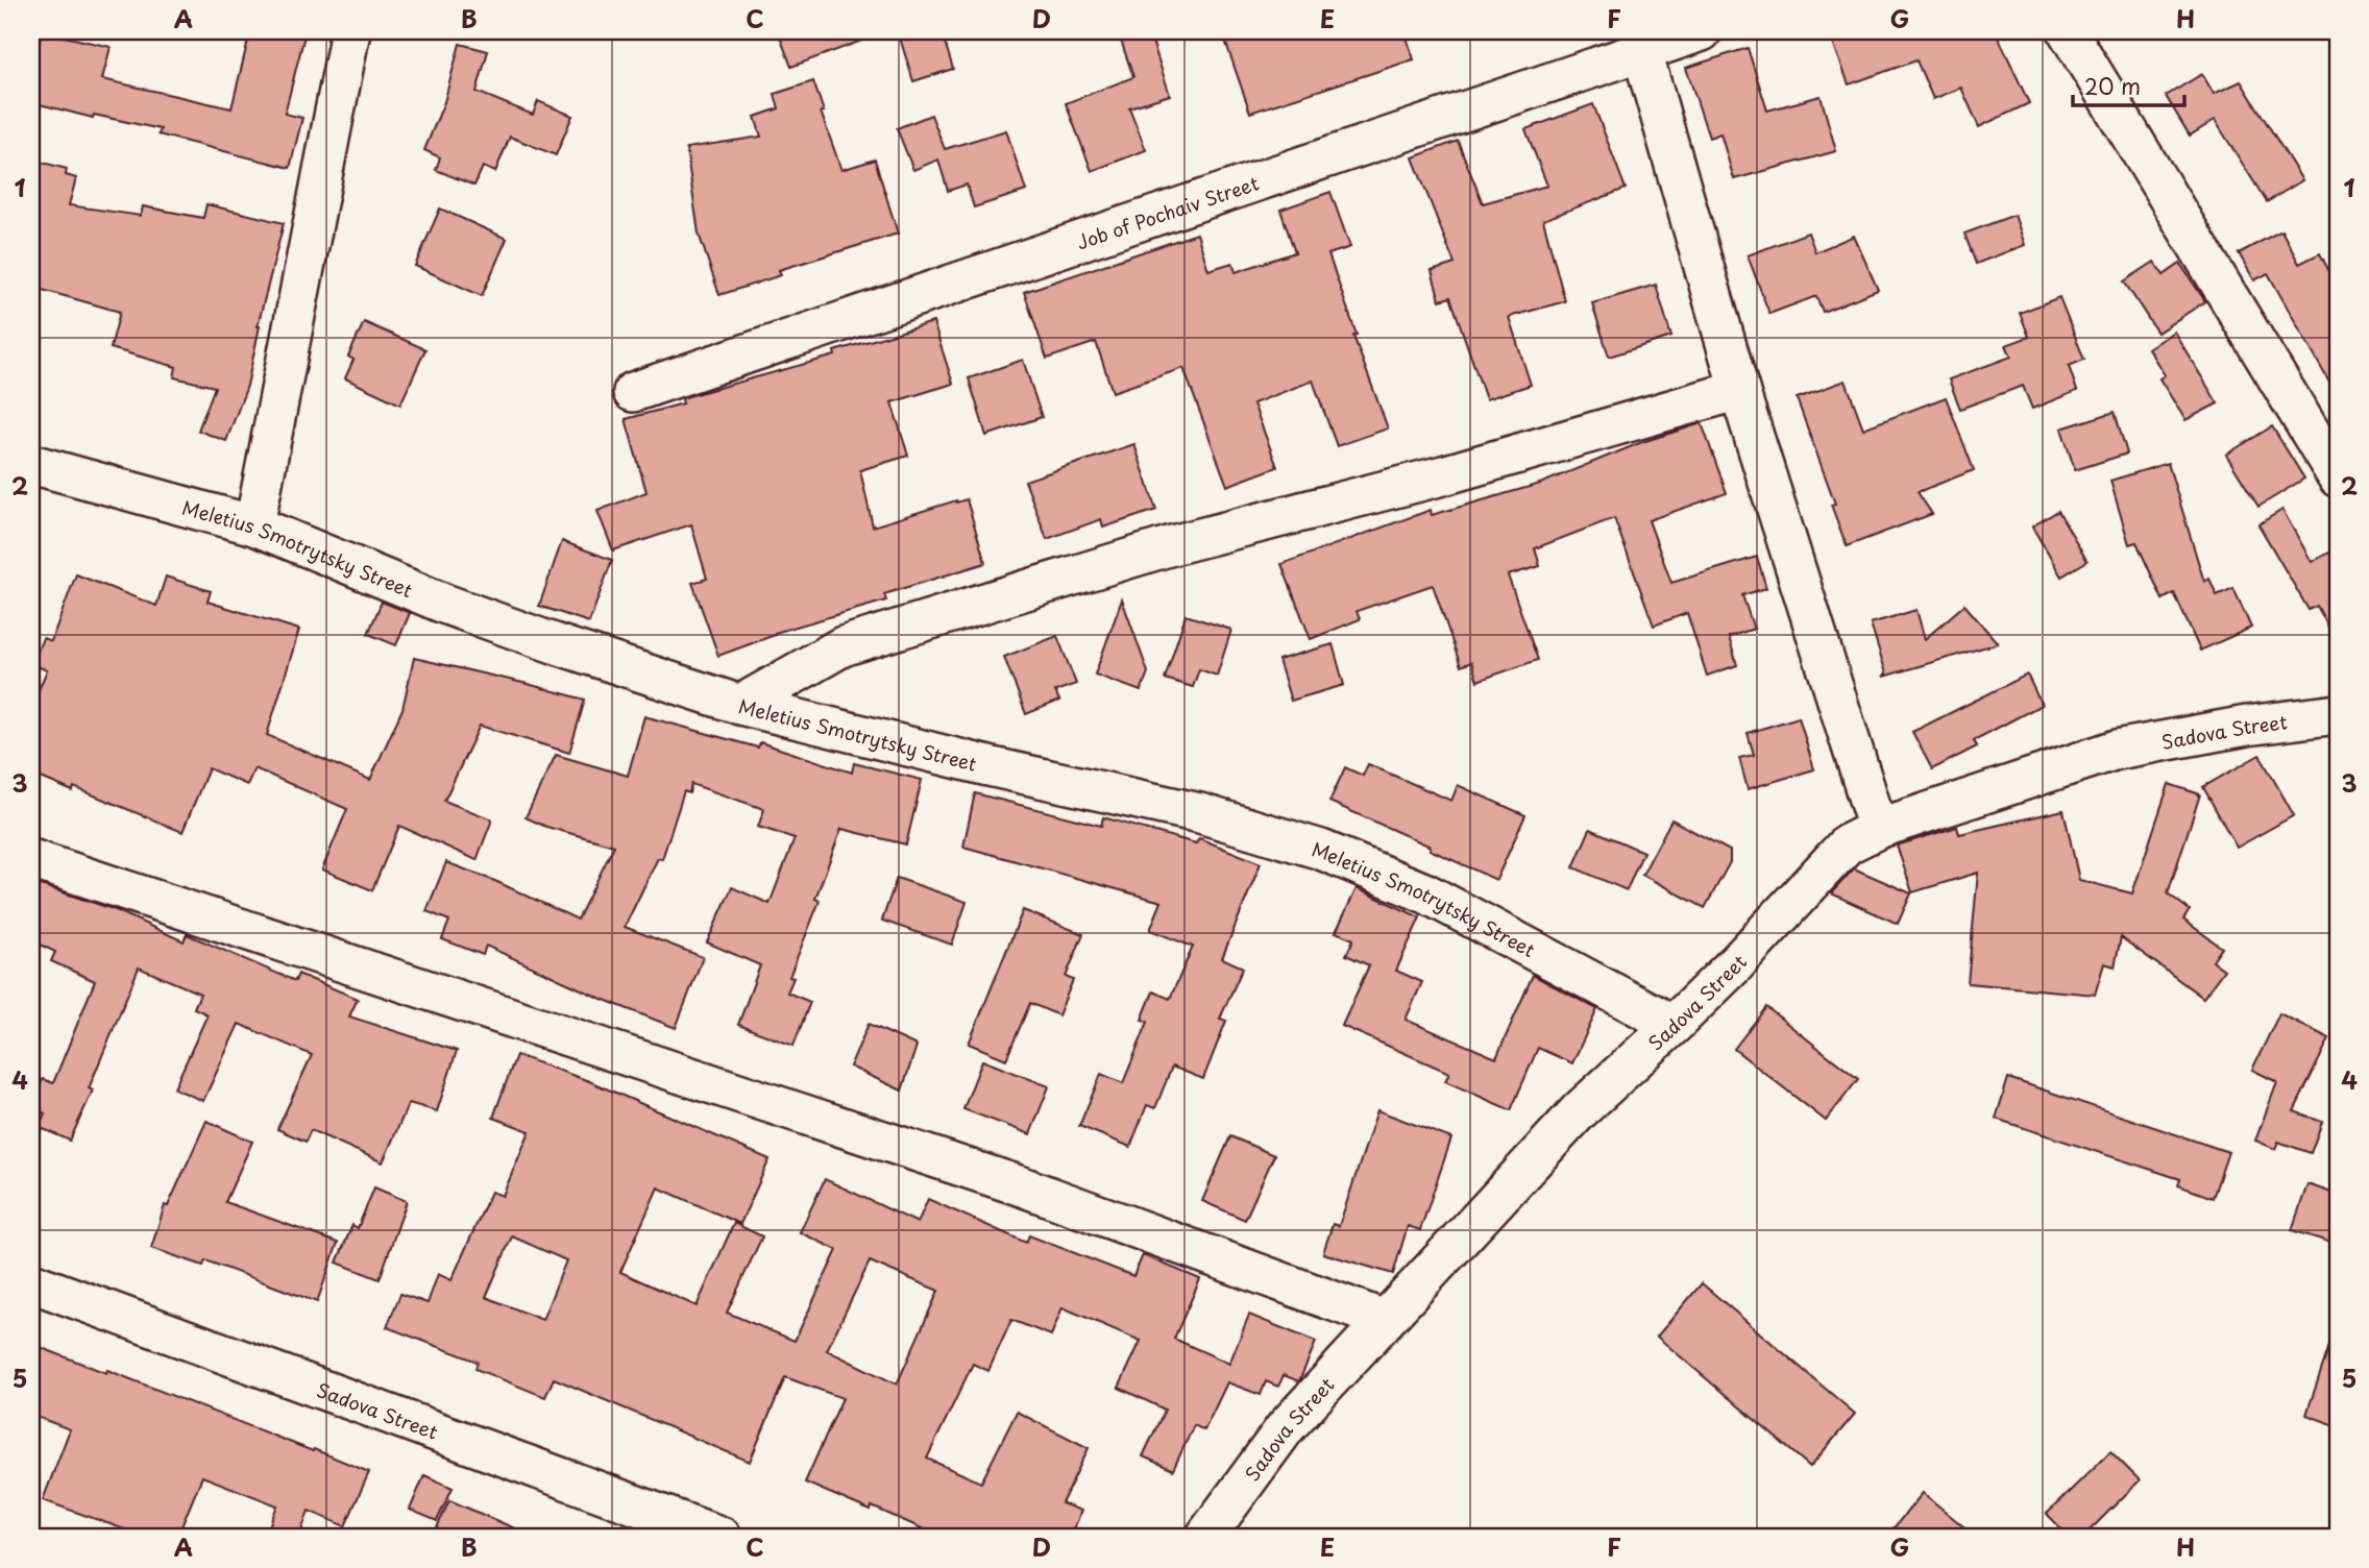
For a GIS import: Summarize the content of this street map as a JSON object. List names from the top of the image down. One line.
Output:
{"streets":{"street":["Job of Pochaiv Street","Meletius Smotrytsky Street","Sadova Street"]},"crossings":[["Meletius Smotrytsky Street","Sadova Street"]],"scale_bar":"20 m","grid":{"columns":["A","B","C","D","E","F","G","H"],"rows":["1","2","3","4","5"]}}
